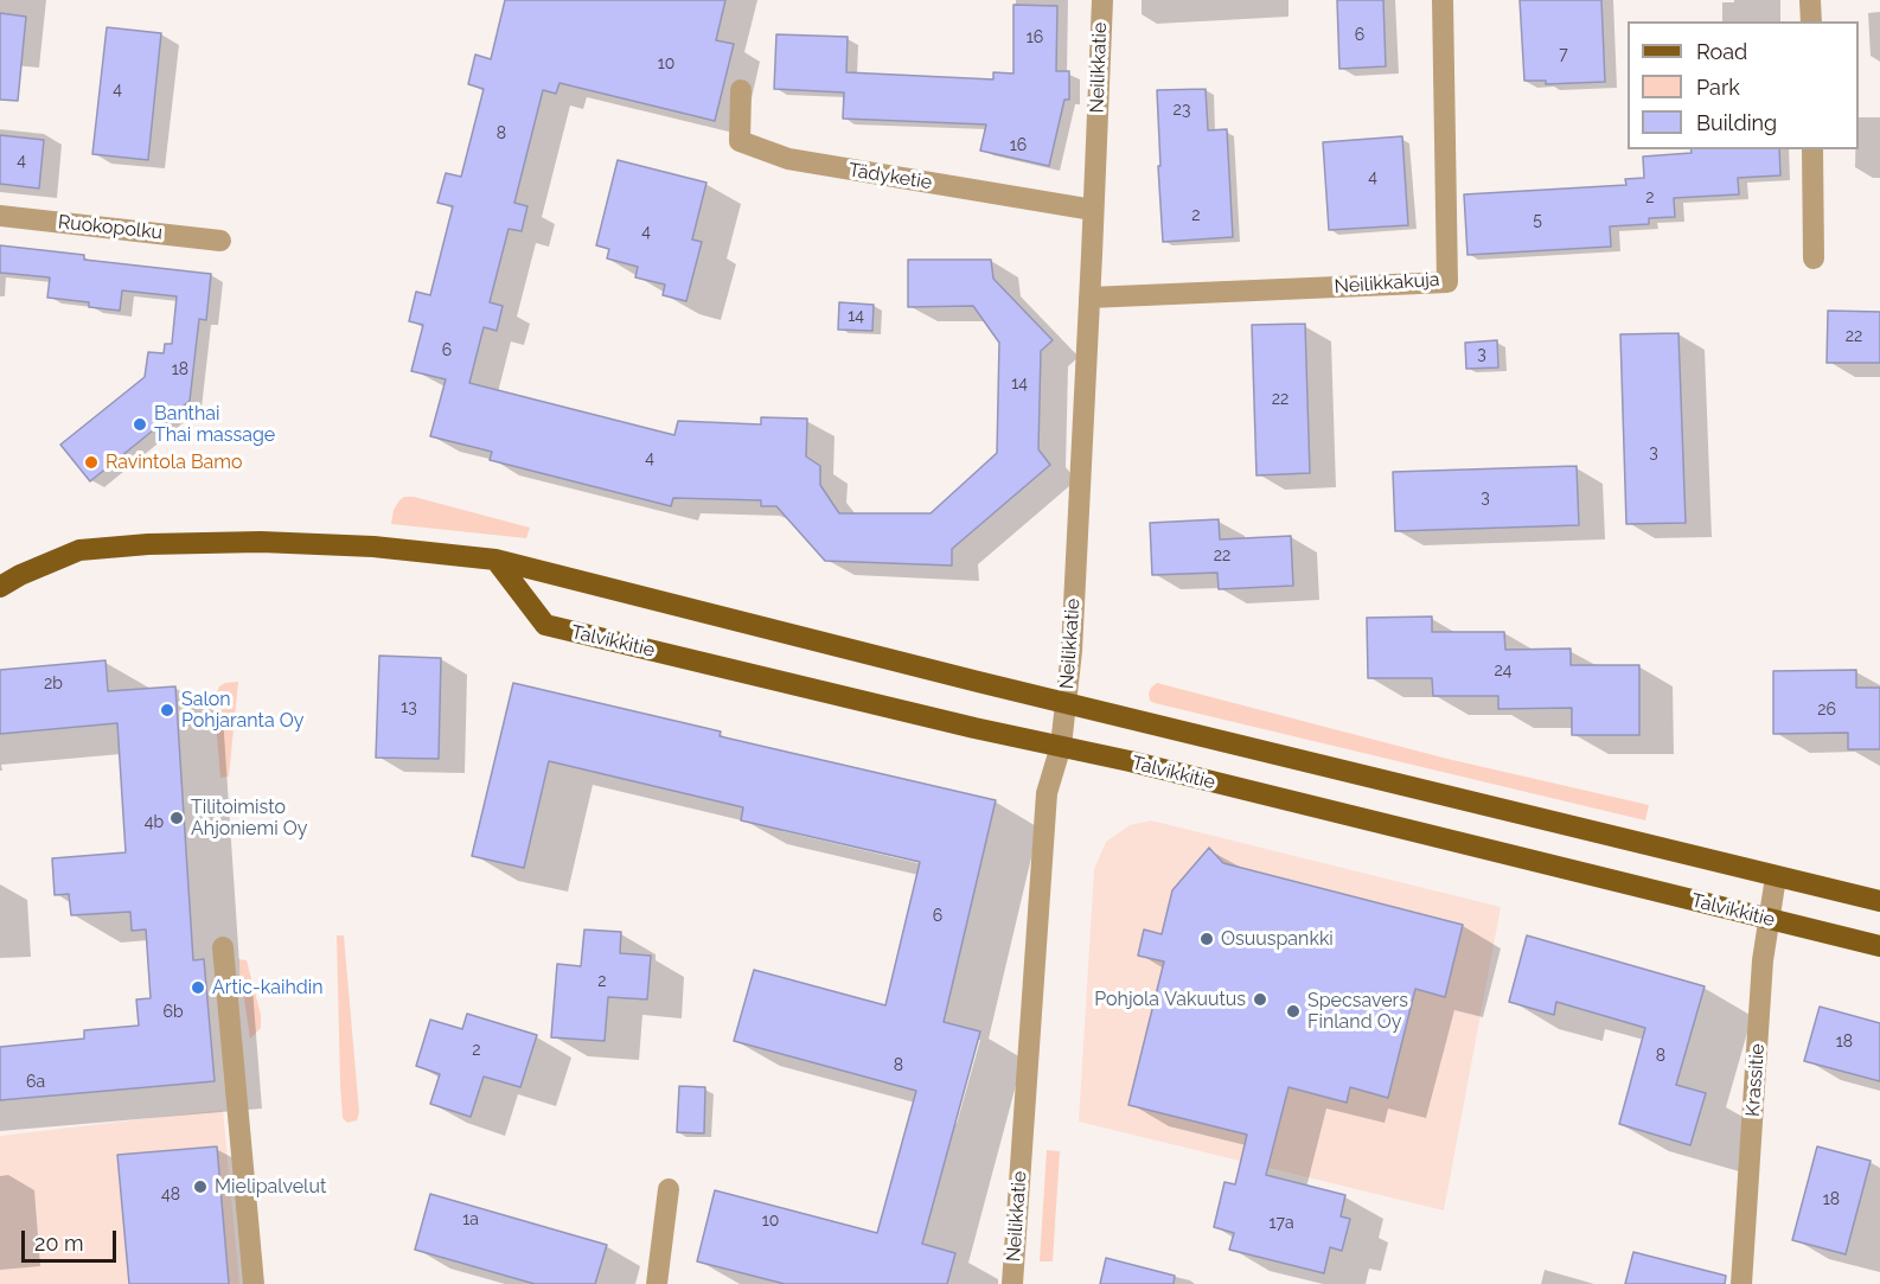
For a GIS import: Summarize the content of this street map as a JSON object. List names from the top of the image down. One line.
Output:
{"streets":{"main road":["Talvikkitie"],"street":["Neilikkatie","Tädyketie","Ruokopolku","Neilikkakuja","Krassitie"]},"crossings":[["Neilikkatie","Tädyketie"],["Neilikkatie","Neilikkakuja"],["Neilikkatie","Talvikkitie"],["Talvikkitie","Krassitie"]],"places":["Banthai Thai massage","Ravintola Bamo","Salon Pohjaranta Oy","Tilitoimisto Ahjoniemi Oy","Osuuspankki","Artic-kaihdin","Pohjola Vakuutus","Specsavers Finland Oy","Mielipalvelut"],"house_numbers":["6","16","7","10","4","23","8","16","4","4","2","2","5","4","14","22","6","3","18","14","22","3","4","3","22","24","2b","13","26","4b","6","2","6b","18","2","8","8","6a","48","18","1a","10","17a"],"legend":["Road","Park","Building"],"scale_bar":"20 m"}
